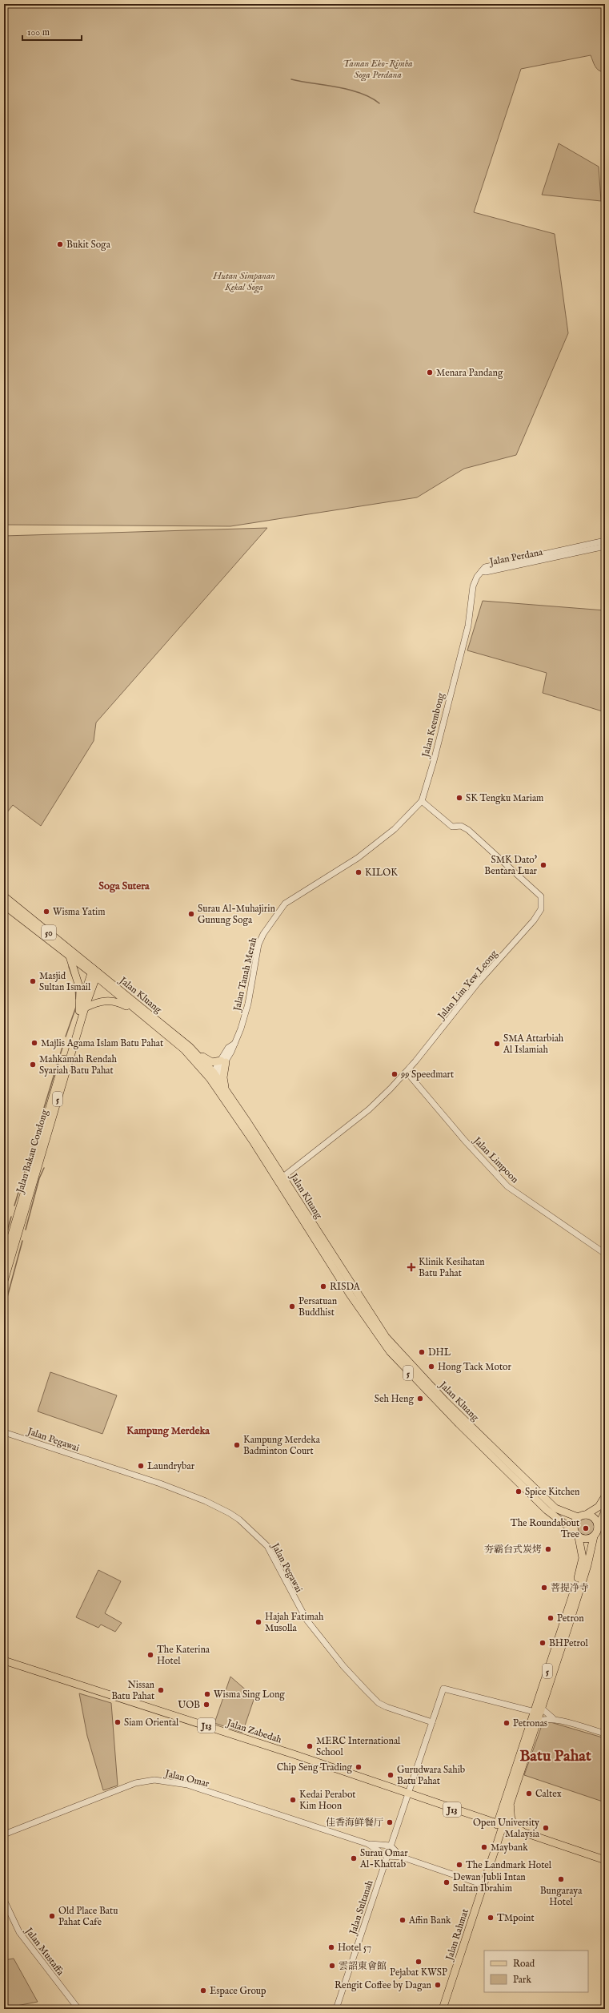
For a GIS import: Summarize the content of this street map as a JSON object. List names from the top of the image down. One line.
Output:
{"streets":{"main road":["50","Jalan Kluang","5","Jalan Bakau Condong","J13","Jalan Zabedah","Jalan Rahmat"],"street":["Jalan Perdana","Jalan Keembong","Jalan Tanah Merah","Jalan Lim Yew Leong","Jalan Limpoon","Jalan Pegawai","Jalan Omar","Jalan Sultanah","Jalan Mustaffa"]},"crossings":[["Jalan Perdana","Jalan Keembong"],["Jalan Keembong","Jalan Tanah Merah"],["Jalan Keembong","Jalan Lim Yew Leong"],["Jalan Lim Yew Leong","Jalan Kluang"],["Jalan Lim Yew Leong","Jalan Limpoon"],["Jalan Kluang","5"],["Jalan Kluang","Jalan Bakau Condong"],["Jalan Kluang","Jalan Rahmat"],["5","Jalan Rahmat"],["Jalan Zabedah","Jalan Sultanah"],["Jalan Zabedah","Jalan Rahmat"],["Jalan Omar","Jalan Sultanah"]],"districts":["Soga Sutera","Kampung Merdeka","Batu Pahat"],"parks":["Taman Eko-Rimba Soga Perdana","Hutan Simpanan Kekal Soga"],"places":{"other":["Bukit Soga","Menara Pandang","SK Tengku Mariam","SMK Dato' Bentara Luar","KILOK","Wisma Yatim","Surau Al-Muhajirin Gunung Soga","Masjid Sultan Ismail","Majlis Agama Islam Batu Pahat","SMA Attarbiah Al Islamiah","Mahkamah Rendah Syariah Batu Pahat","99 Speedmart","RISDA","Persatuan Buddhist","DHL","Hong Tack Motor","Seh Heng","Kampung Merdeka Badminton Court","Laundrybar","Spice Kitchen","The Roundabout Tree","夯霸台式炭烤","菩提净寺","Petron","Hajah Fatimah Musolla","BHPetrol","The Katerina Hotel","Nissan Batu Pahat","Wisma Sing Long","UOB","Siam Oriental","Petronas","MERC International School","Chip Seng Trading","Gurudwara Sahib Batu Pahat","Caltex","Kedai Perabot Kim Hoon","佳香海鲜餐厅","Open University Malaysia","Maybank","Surau Omar Al-Khattab","The Landmark Hotel","Bungaraya Hotel","Dewan Jubli Intan Sultan Ibrahim","Old Place Batu Pahat Cafe","TMpoint","Affin Bank","Hotel 57","Pejabat KWSP","雲詔東會館","Rengit Coffee by Dagan","Espace Group"],"health":["Klinik Kesihatan Batu Pahat"]},"legend":["Road","Park"],"scale_bar":"100 m"}
